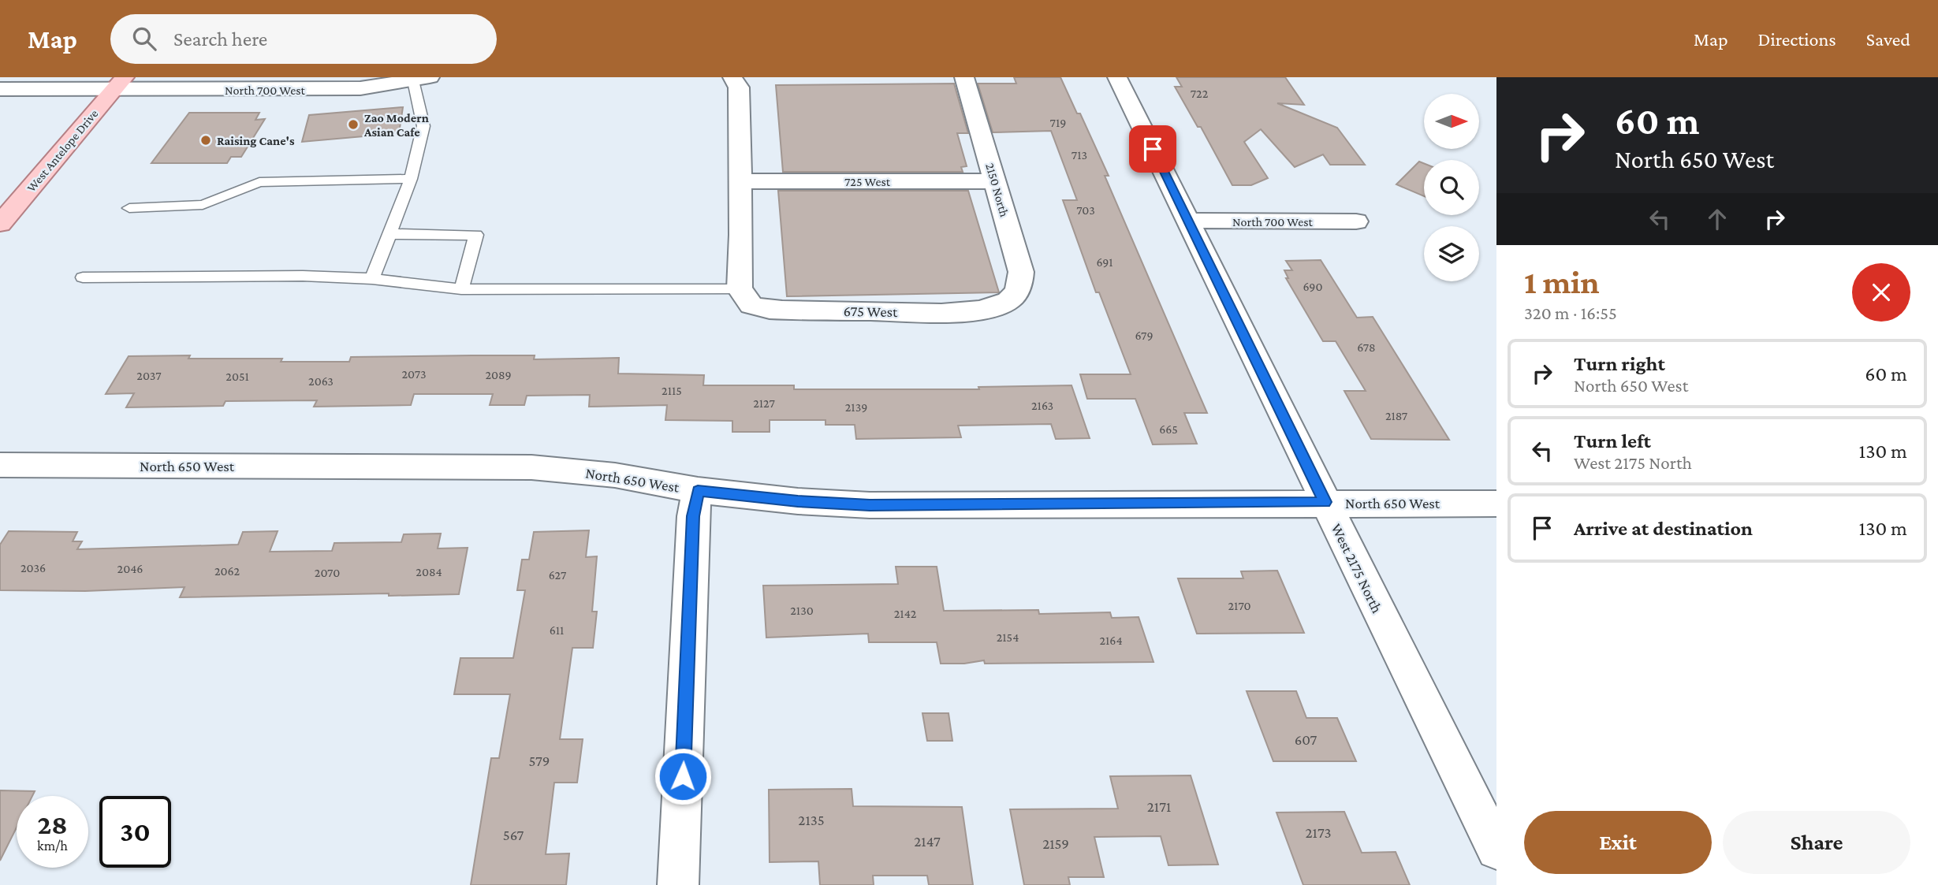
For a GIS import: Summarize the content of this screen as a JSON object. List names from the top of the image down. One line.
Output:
{"streets":{"main road":["West Antelope Drive"],"street":["North 700 West","725 West","2150 North","675 West","North 650 West","West 2175 North"]},"crossings":[["North 700 West","West Antelope Drive"],["North 700 West","West 2175 North"],["725 West","2150 North"],["2150 North","675 West"],["North 650 West","West 2175 North"]],"places":["Zao Modern Asian Cafe","Raising Cane's"],"house_numbers":["722","719","713","703","691","690","679","678","2073","2089","2037","2051","2063","2115","2127","2163","2139","2187","665","2036","2046","2062","2084","2070","627","2170","2130","2142","611","2154","2164","607","579","2171","2135","2173","567","2147","2159"],"north":"right","page":{"header":"Map","search":"Search here","nav":["Map","Directions","Saved"],"turn":["60 m","North 650 West"],"heading":["1 min","320 m · 16:55"],"list":[{"name":"Turn right","note":"North 650 West","value":"60 m"},{"name":"Turn left","note":"West 2175 North","value":"130 m"},{"name":"Arrive at destination","value":"130 m"}],"speed":"28 km/h","limit":"30","buttons":["Exit","Share"]}}
